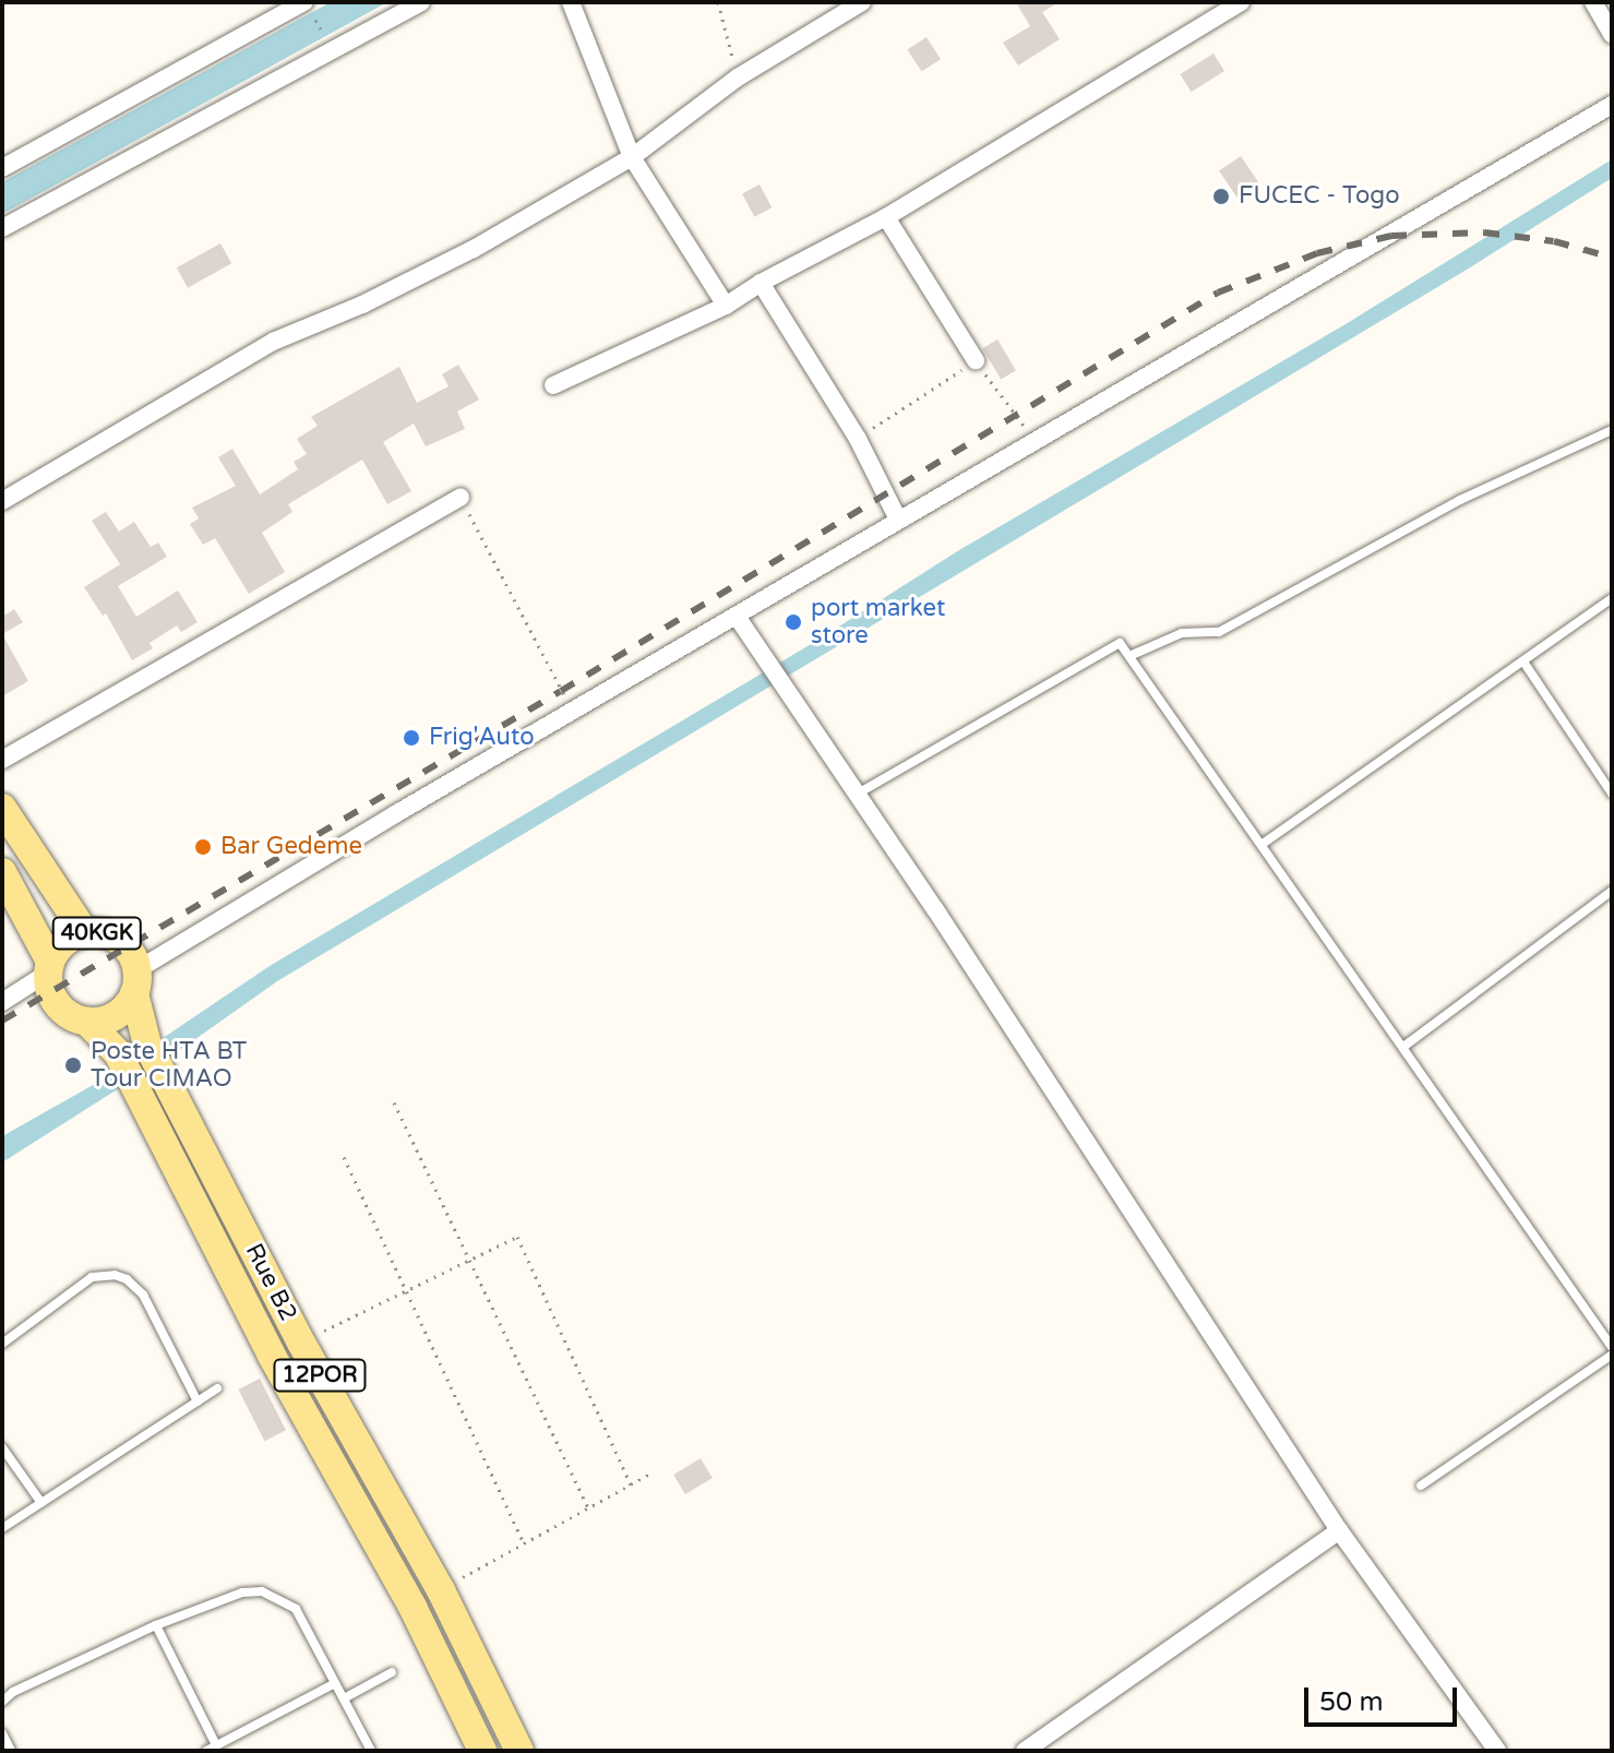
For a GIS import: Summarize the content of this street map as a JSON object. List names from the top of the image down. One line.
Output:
{"streets":{"main road":["40KGK","Rue B2","12POR"]},"crossings":[["40KGK","Rue B2"]],"places":["FUCEC - Togo","port market store","Frig'Auto","Bar Gedeme","Poste HTA BT Tour CIMAO"],"scale_bar":"50 m"}
